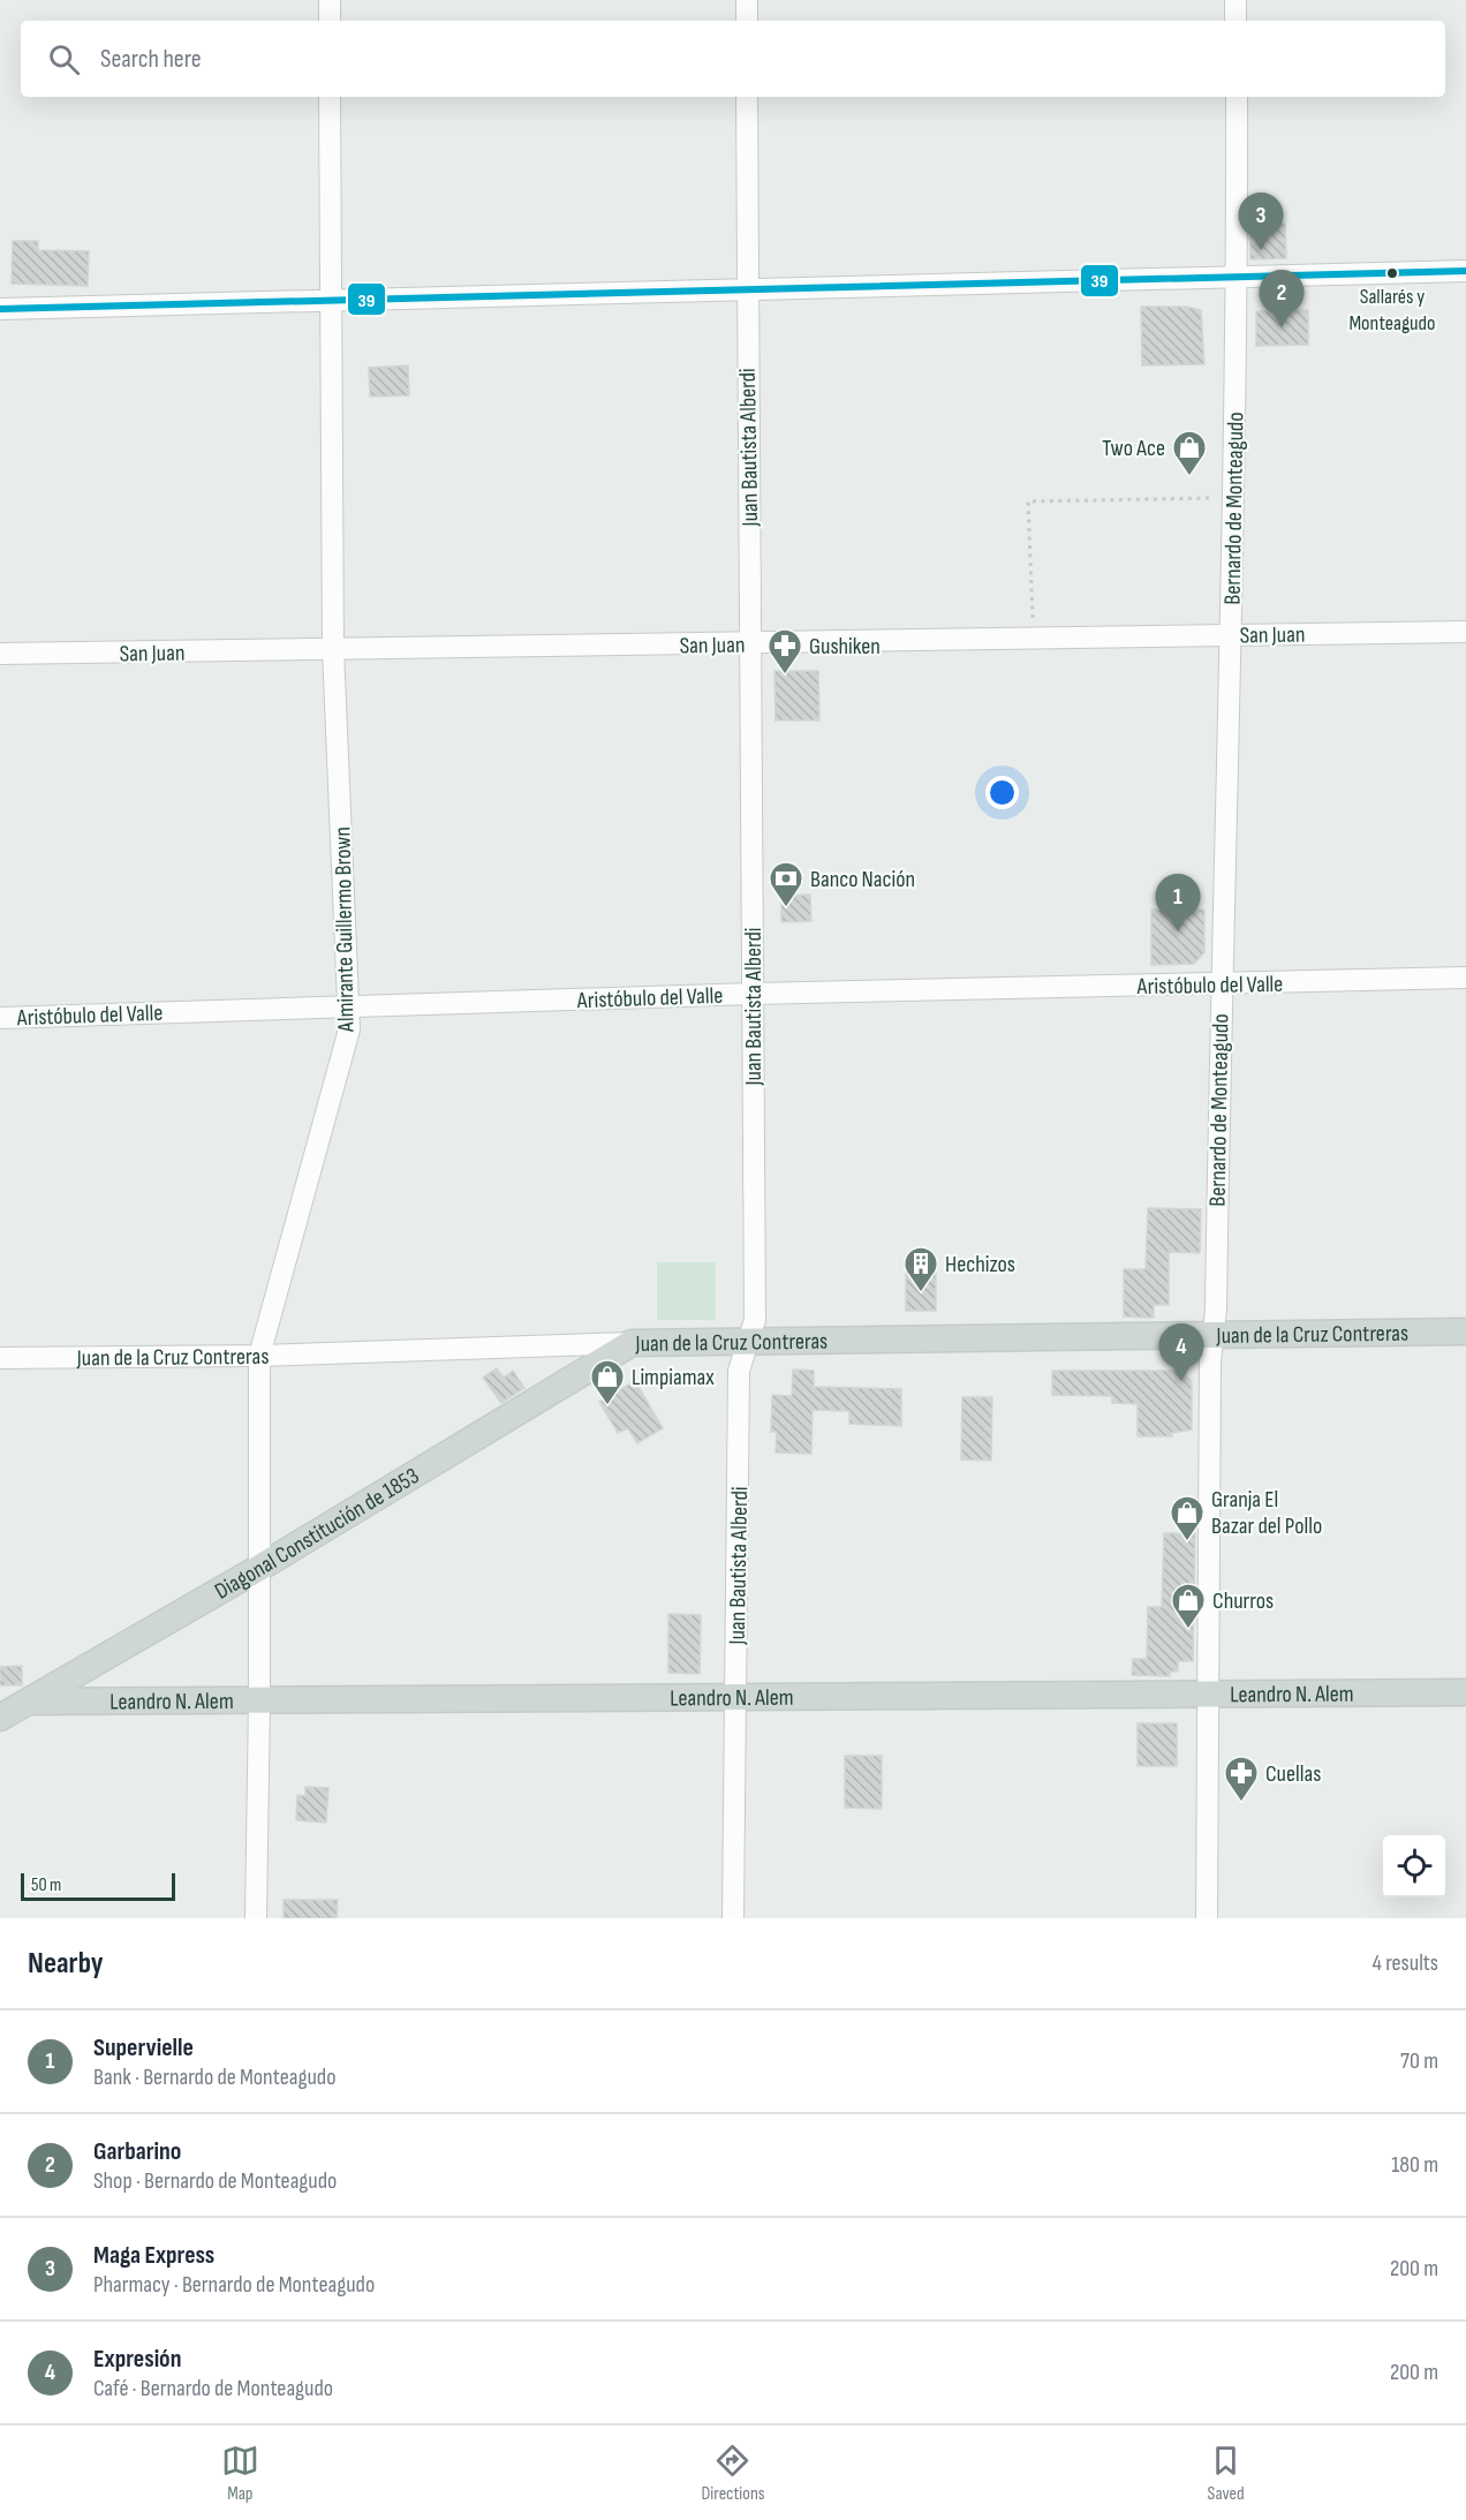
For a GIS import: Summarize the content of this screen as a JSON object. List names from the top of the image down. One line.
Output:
{"streets":{"main road":["Juan de la Cruz Contreras","Diagonal Constitución de 1853","Leandro N. Alem"],"street":["Juan Bautista Alberdi","Bernardo de Monteagudo","San Juan","Almirante Guillermo Brown","Aristóbulo del Valle"]},"crossings":[["Juan Bautista Alberdi","San Juan"],["Juan Bautista Alberdi","Aristóbulo del Valle"],["Juan Bautista Alberdi","Juan de la Cruz Contreras"],["Juan Bautista Alberdi","Leandro N. Alem"],["Bernardo de Monteagudo","San Juan"],["Bernardo de Monteagudo","Aristóbulo del Valle"],["Bernardo de Monteagudo","Juan de la Cruz Contreras"],["Bernardo de Monteagudo","Leandro N. Alem"],["San Juan","Almirante Guillermo Brown"],["Almirante Guillermo Brown","Aristóbulo del Valle"],["Almirante Guillermo Brown","Juan de la Cruz Contreras"],["Almirante Guillermo Brown","Diagonal Constitución de 1853"],["Almirante Guillermo Brown","Leandro N. Alem"],["Juan de la Cruz Contreras","Diagonal Constitución de 1853"],["Diagonal Constitución de 1853","Leandro N. Alem"]],"places":{"other":["Sallarés y Monteagudo"],"shop":["Two Ace","Limpiamax","Granja El Bazar del Pollo","Churros"],"pharmacy":["Gushiken","Cuellas"],"bank":["Banco Nación"],"building":["Hechizos"]},"lines":["transit line 39"],"scale_bar":"50 m","page":{"search":"Search here","pins":["3","2","1","4"],"scale":"50 m","heading":["Nearby","4 results"],"list":[{"mark":"1","name":"Supervielle","note":"Bank · Bernardo de Monteagudo","value":"70 m"},{"mark":"2","name":"Garbarino","note":"Shop · Bernardo de Monteagudo","value":"180 m"},{"mark":"3","name":"Maga Express","note":"Pharmacy · Bernardo de Monteagudo","value":"200 m"},{"mark":"4","name":"Expresión","note":"Café · Bernardo de Monteagudo","value":"200 m"}],"nav":["Map","Directions","Saved"]}}
